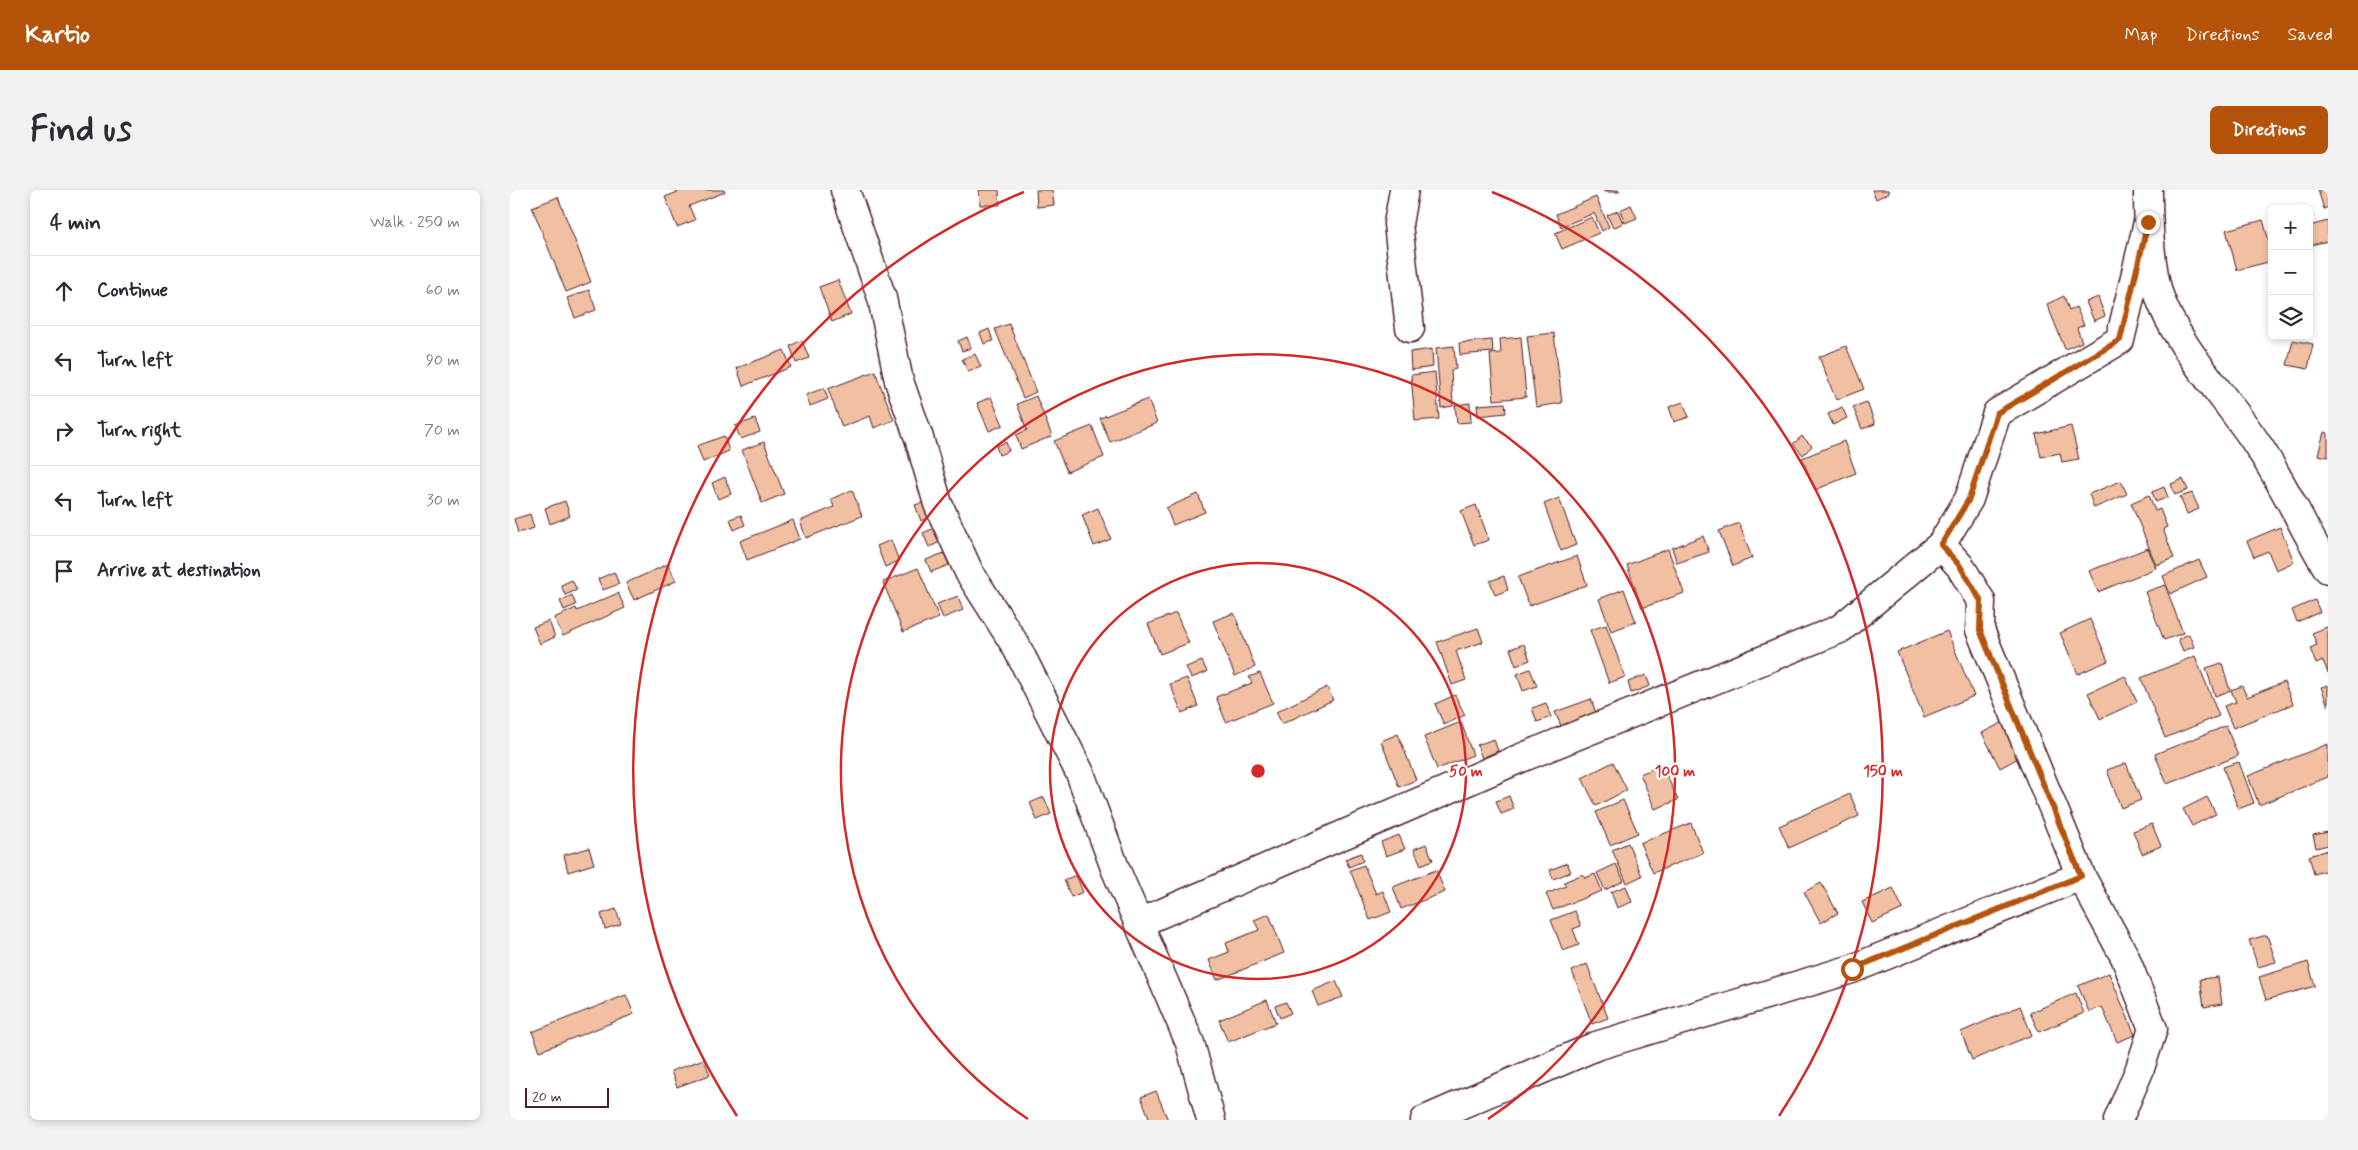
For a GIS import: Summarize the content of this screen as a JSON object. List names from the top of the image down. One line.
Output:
{"scale_bar":"20 m","page":{"header":"Kartio","nav":["Map","Directions","Saved"],"buttons":"Directions","title":"Find us","heading":["4 min","Walk · 250 m"],"map_buttons":["+","−"],"list":[["Continue","60 m"],["Turn left","90 m"],["Turn right","70 m"],["Turn left","30 m"],"Arrive at destination"],"scale":"20 m"},"rings":["50 m","100 m","150 m"]}
